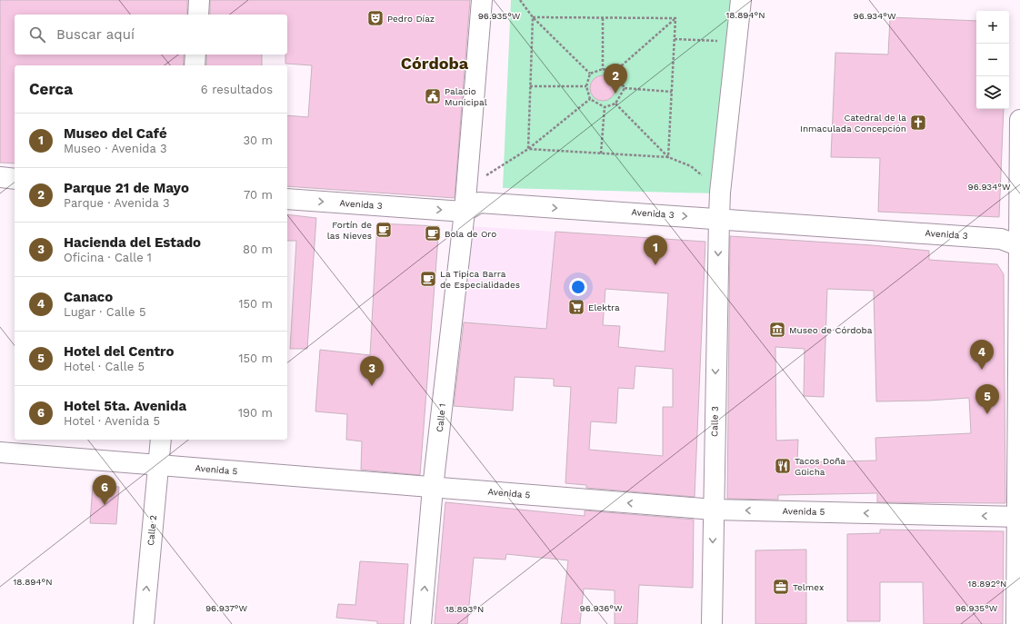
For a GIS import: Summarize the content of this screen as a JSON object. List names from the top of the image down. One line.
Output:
{"streets":{"street":["Avenida 3","Calle 1","Calle 3","Avenida 5","Calle 2"]},"crossings":[["Avenida 3","Calle 1"],["Avenida 3","Calle 3"],["Calle 1","Avenida 5"],["Calle 3","Avenida 5"],["Avenida 5","Calle 2"]],"one_way":["Avenida 3","Calle 3","Avenida 5","Calle 2"],"districts":["Córdoba"],"places":{"theatre":["Pedro Díaz"],"public building":["Palacio Municipal"],"church":["Catedral de la Inmaculada Concepción"],"cafe":["Fortín de las Nieves","Bola de Oro","La Tipica Barra de Especialidades"],"supermarket":["Elektra"],"museum":["Museo de Córdoba"],"restaurant":["Tacos Doña Güicha"],"office":["Telmex"]},"page":{"map_buttons":["+","−"],"search":"Buscar aquí","pins":["2","1","4","3","5","6"],"heading":["Cerca","6 resultados"],"list":[{"mark":"1","name":"Museo del Café","note":"Museo · Avenida 3","value":"30 m"},{"mark":"2","name":"Parque 21 de Mayo","note":"Parque · Avenida 3","value":"70 m"},{"mark":"3","name":"Hacienda del Estado","note":"Oficina · Calle 1","value":"80 m"},{"mark":"4","name":"Canaco","note":"Lugar · Calle 5","value":"150 m"},{"mark":"5","name":"Hotel del Centro","note":"Hotel · Calle 5","value":"150 m"},{"mark":"6","name":"Hotel 5ta. Avenida","note":"Hotel · Avenida 5","value":"190 m"}]},"coordinates":["18.894°N","96.935°W","96.934°W","18.892°N","96.937°W","96.936°W","18.893°N"]}
